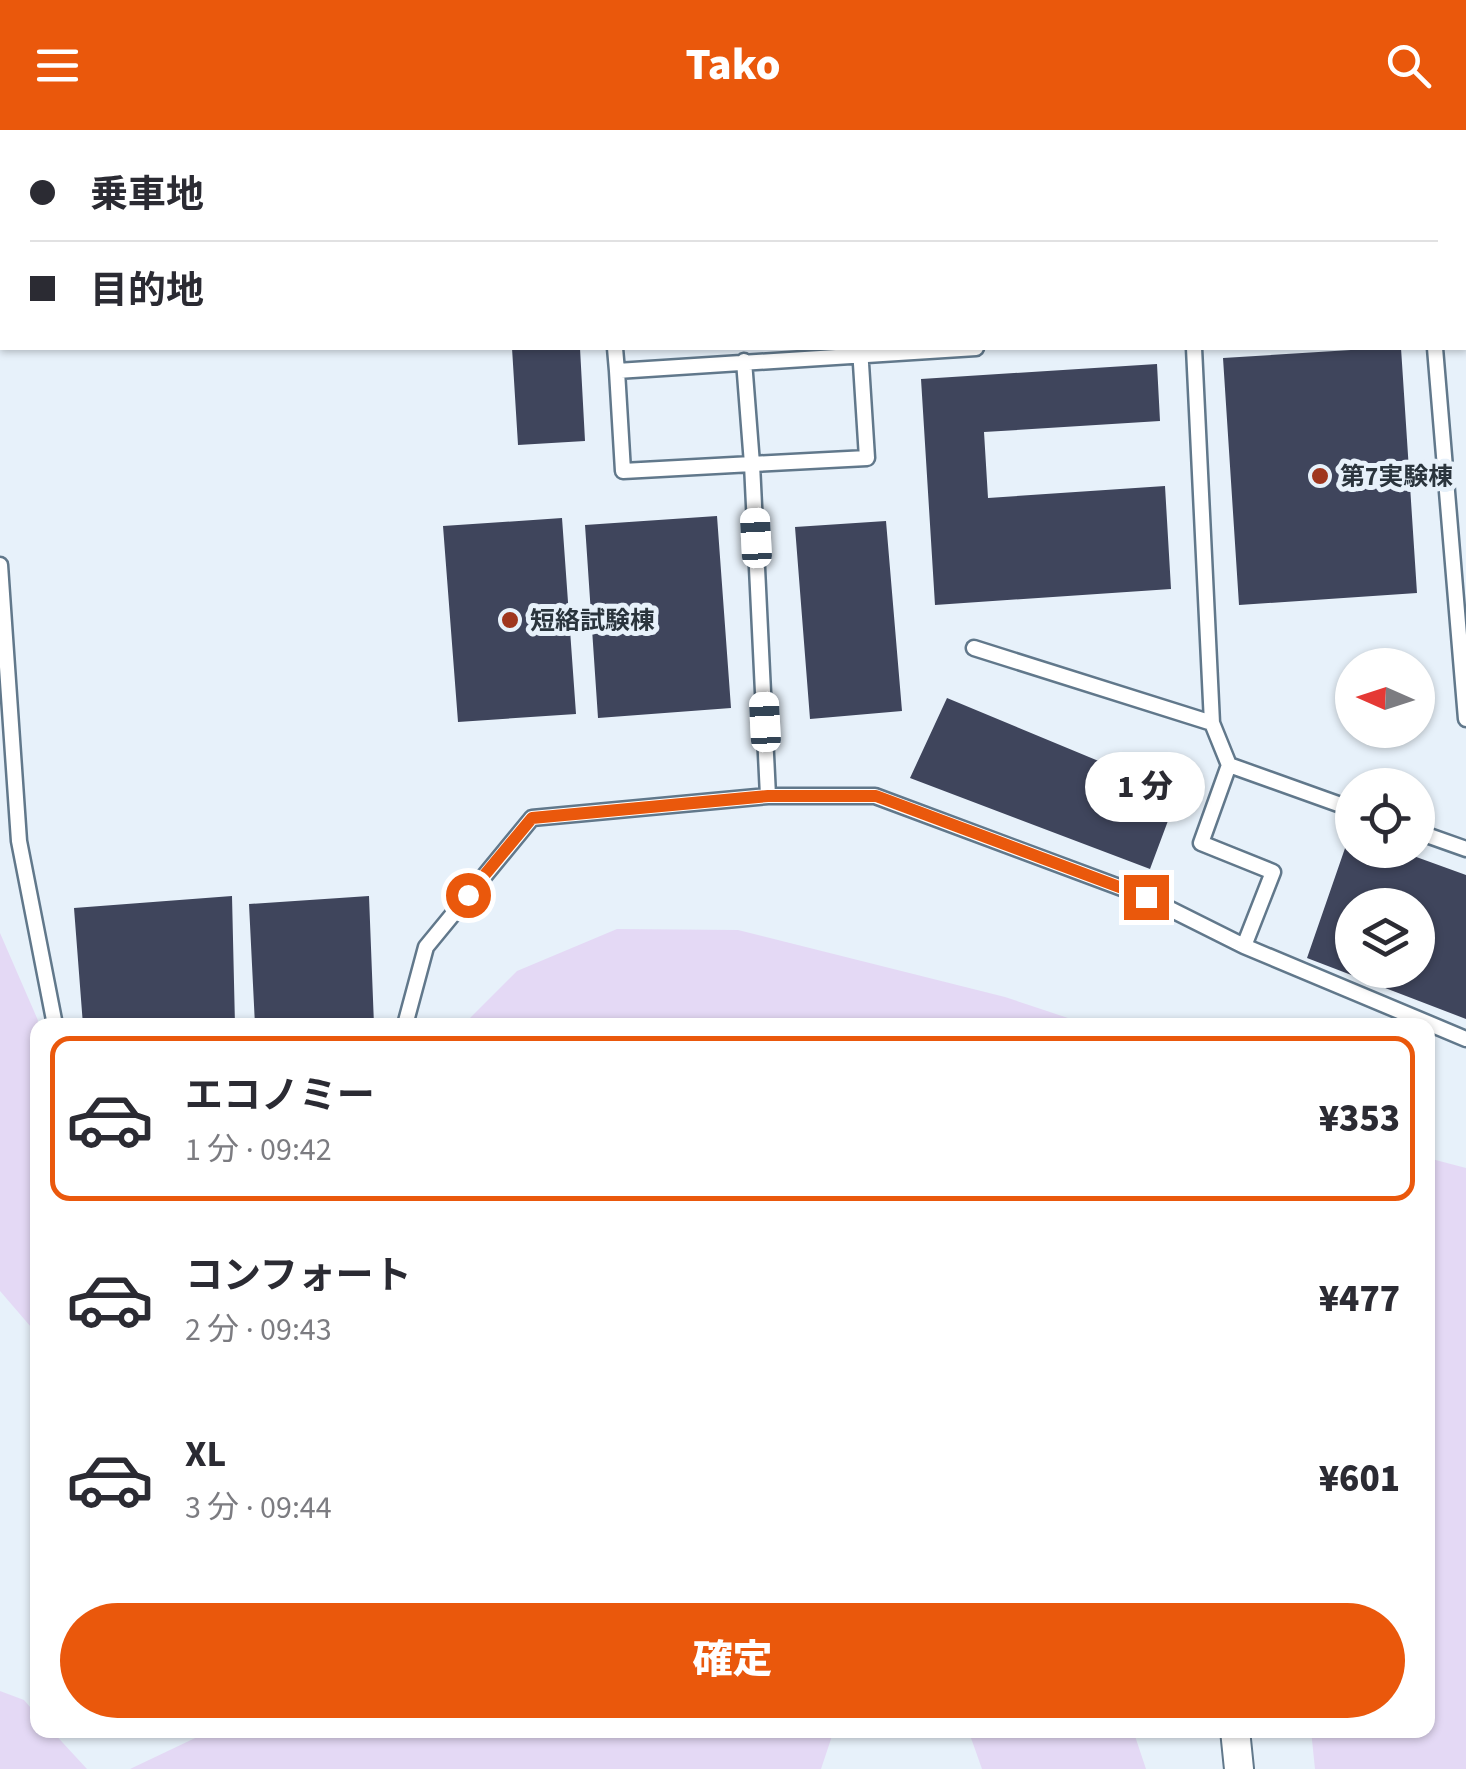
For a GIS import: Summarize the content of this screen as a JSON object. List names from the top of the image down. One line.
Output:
{"places":["第7実験棟","短絡試験棟"],"north":"left","page":{"header":"Tako","banner":["乗車地","目的地"],"bubble":"1 分","list":[{"name":"エコノミー","note":"1 分 · 09:42","value":"¥353"},{"name":"コンフォート","note":"2 分 · 09:43","value":"¥477"},{"name":"XL","note":"3 分 · 09:44","value":"¥601"}],"buttons":"確定"}}
